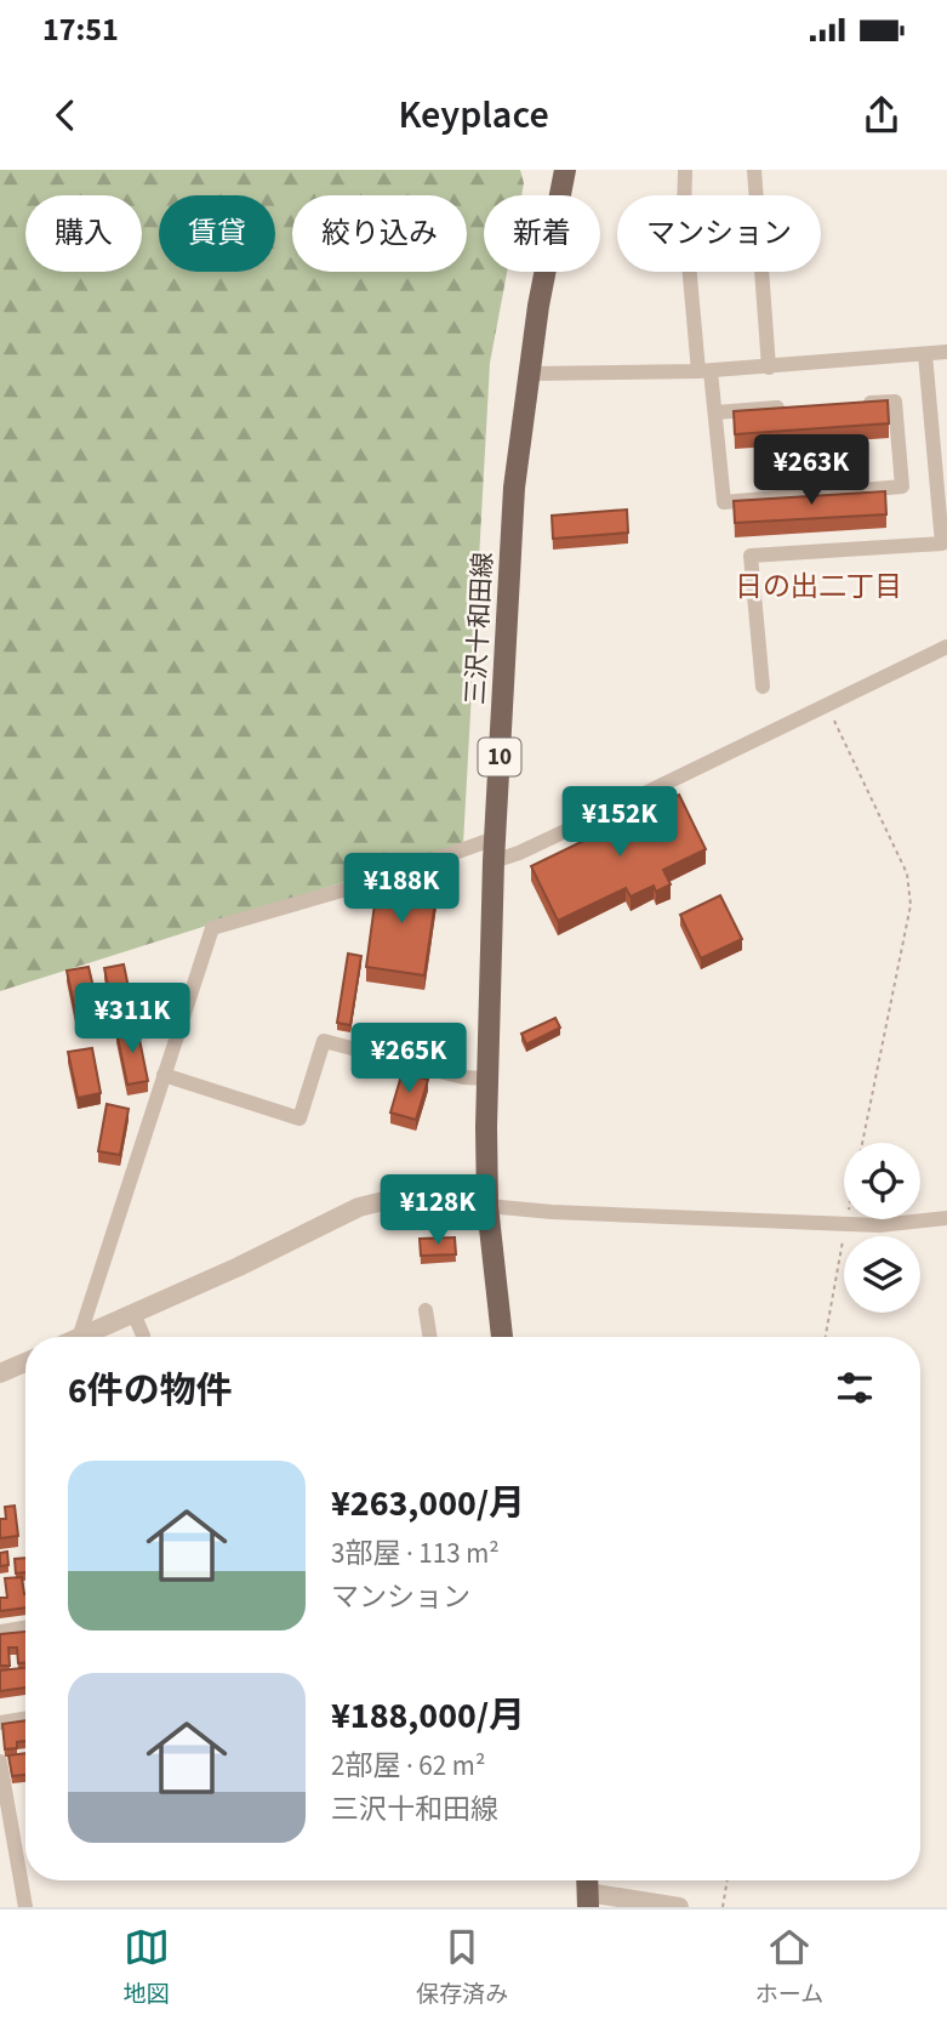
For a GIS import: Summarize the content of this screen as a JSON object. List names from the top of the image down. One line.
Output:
{"streets":{"main road":["三沢十和田線","10"]},"districts":["日の出二丁目"],"page":{"status":"17:51","header":"Keyplace","chip":["購入","賃貸","絞り込み","新着","マンション"],"price":["¥263K","¥152K","¥188K","¥311K","¥265K","¥128K"],"heading":"6件の物件","list":[{"name":"¥263,000/月","note":"3部屋 · 113 m² · マンション"},{"name":"¥188,000/月","note":"2部屋 · 62 m² · 三沢十和田線"}],"tabs":["地図","保存済み","ホーム"]}}
